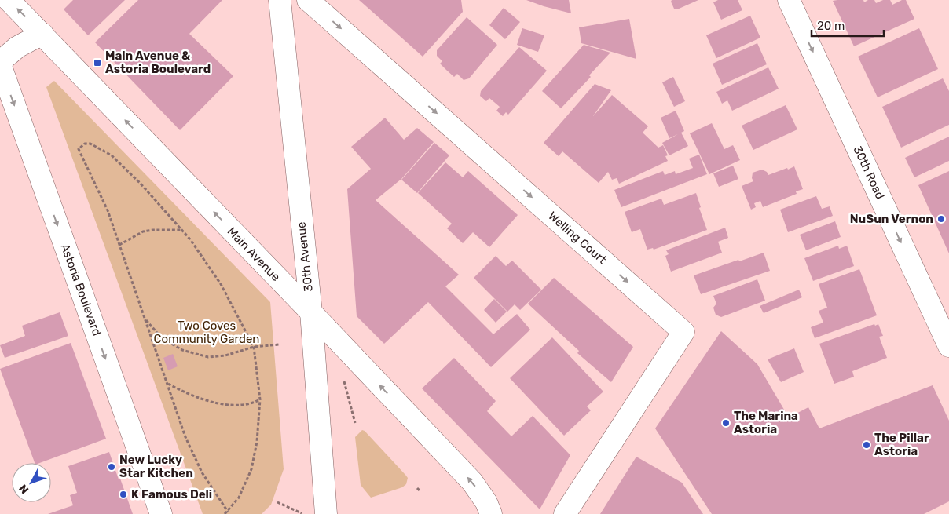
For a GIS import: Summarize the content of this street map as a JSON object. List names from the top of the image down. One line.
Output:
{"streets":{"street":["30th Road","Welling Court","Main Avenue","30th Avenue","Astoria Boulevard"]},"crossings":[["Main Avenue","30th Avenue"]],"one_way":["30th Road","Main Avenue","Astoria Boulevard"],"parks":["Two Coves Community Garden"],"places":{"transit":["Main Avenue & Astoria Boulevard"],"other":["NuSun Vernon","The Marina Astoria","The Pillar Astoria","New Lucky Star Kitchen","K Famous Deli"]},"scale_bar":"20 m","north":"bottom left"}
